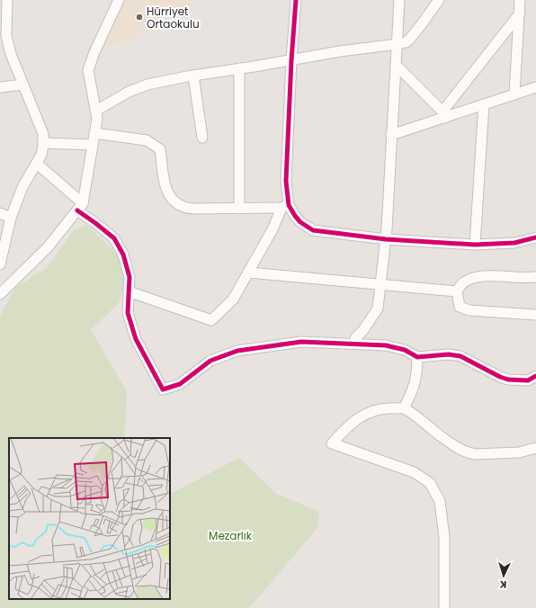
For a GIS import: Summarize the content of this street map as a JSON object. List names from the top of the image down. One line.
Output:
{"parks":["Mezarlık"],"places":["Hürriyet Ortaokulu"],"north":"bottom"}
